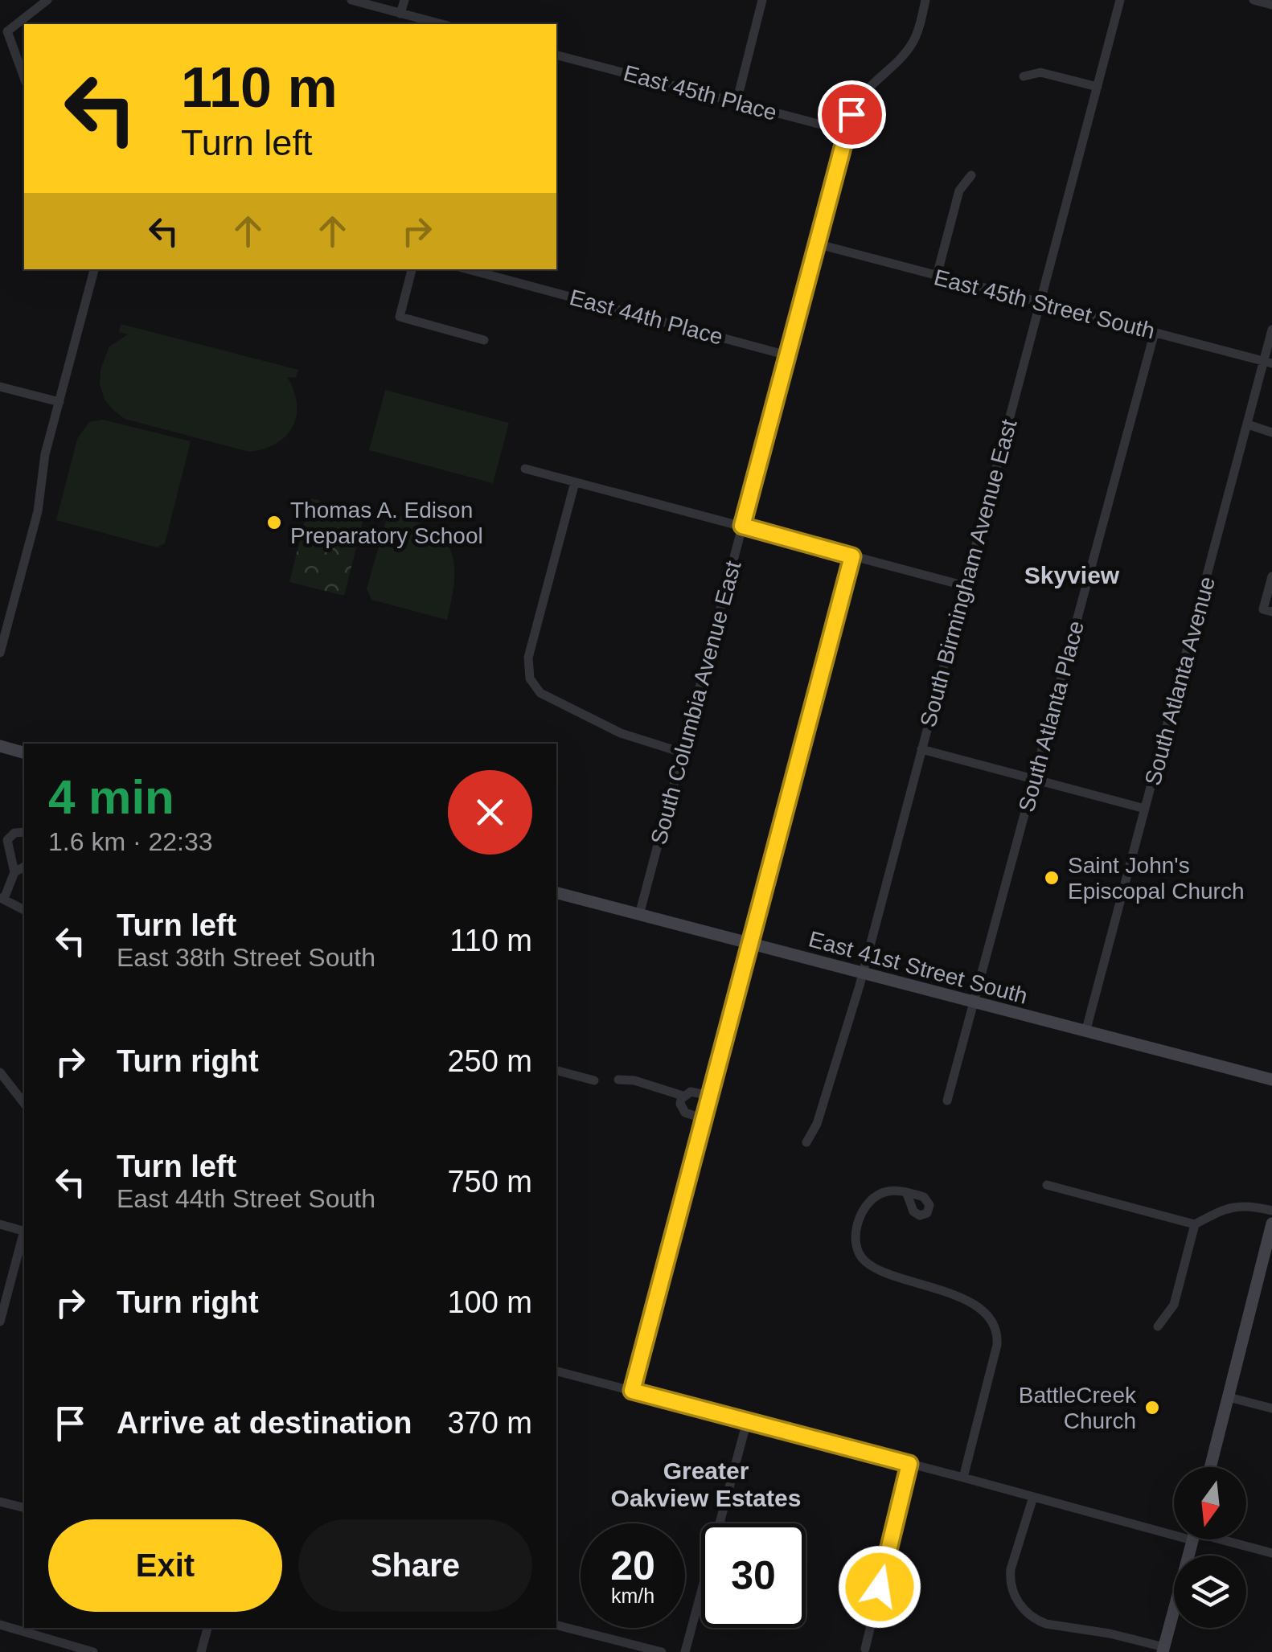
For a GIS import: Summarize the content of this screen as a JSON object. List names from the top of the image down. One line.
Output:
{"streets":{"main road":["East 41st Street South"],"street":["East 45th Place","East 45th Street South","East 44th Place","South Birmingham Avenue East","South Atlanta Avenue","South Columbia Avenue East","South Atlanta Place"]},"crossings":[["East 45th Place","South Columbia Avenue East"],["East 45th Street South","South Birmingham Avenue East"],["East 45th Street South","South Atlanta Avenue"],["East 45th Street South","South Columbia Avenue East"],["East 45th Street South","South Atlanta Place"],["East 44th Place","South Columbia Avenue East"],["South Birmingham Avenue East","East 41st Street South"],["South Atlanta Avenue","East 41st Street South"],["South Columbia Avenue East","East 41st Street South"],["South Atlanta Place","East 41st Street South"]],"districts":["Skyview","Greater Oakview Estates"],"places":["Thomas A. Edison Preparatory School","Saint John's Episcopal Church","BattleCreek Church"],"north":"bottom","page":{"turn":["110 m","Turn left"],"heading":["4 min","1.6 km · 22:33"],"list":[{"name":"Turn left","note":"East 38th Street South","value":"110 m"},{"name":"Turn right","value":"250 m"},{"name":"Turn left","note":"East 44th Street South","value":"750 m"},{"name":"Turn right","value":"100 m"},{"name":"Arrive at destination","value":"370 m"}],"buttons":["Exit","Share"],"speed":"20 km/h","limit":"30"}}
